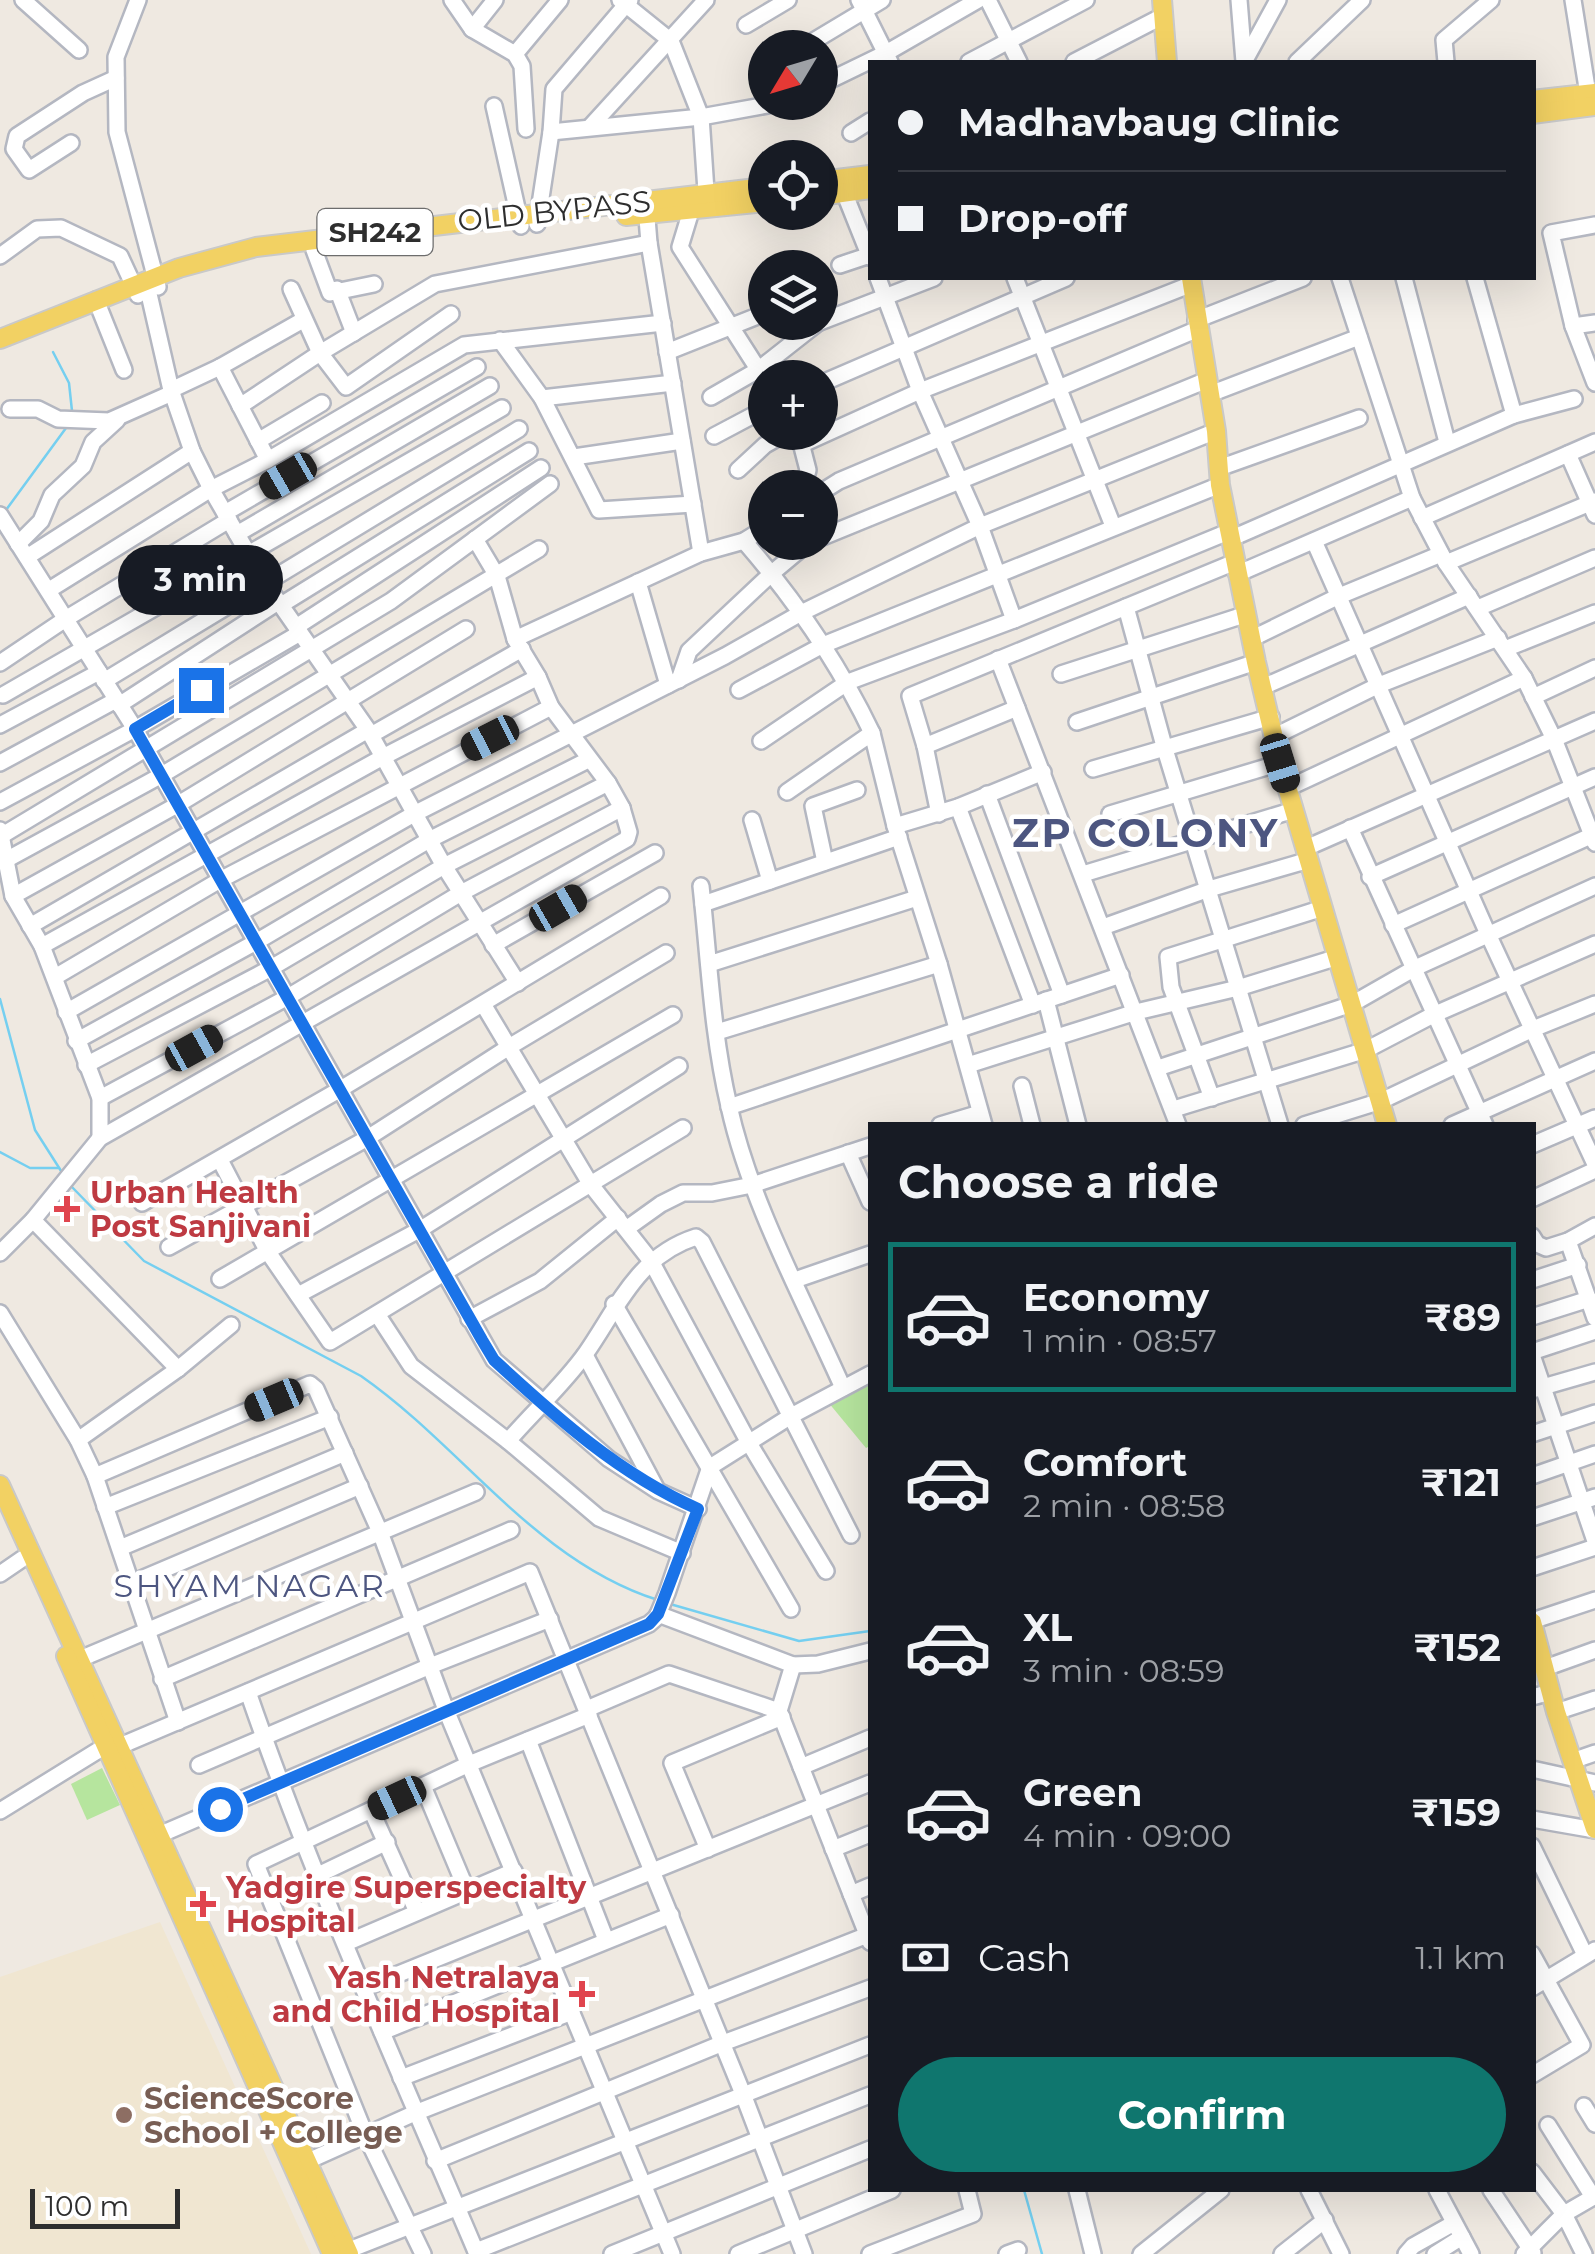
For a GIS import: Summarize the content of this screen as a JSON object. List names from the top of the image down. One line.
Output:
{"streets":{"main road":["OLD BYPASS","SH242"]},"districts":["ZP COLONY","SHYAM NAGAR"],"places":{"health":["Urban Health Post Sanjivani","Yadgire Superspecialty Hospital","Yash Netralaya and Child Hospital"],"other":["ScienceScore School + College"]},"scale_bar":"100 m","north":"bottom left","page":{"map_buttons":["+","−"],"banner":["Madhavbaug Clinic","Drop-off"],"bubble":"3 min","heading":"Choose a ride","list":[{"name":"Economy","note":"1 min · 08:57","value":"₹89"},{"name":"Comfort","note":"2 min · 08:58","value":"₹121"},{"name":"XL","note":"3 min · 08:59","value":"₹152"},{"name":"Green","note":"4 min · 09:00","value":"₹159"}],"pay":["Cash","1.1 km"],"buttons":"Confirm","scale":"100 m"}}
